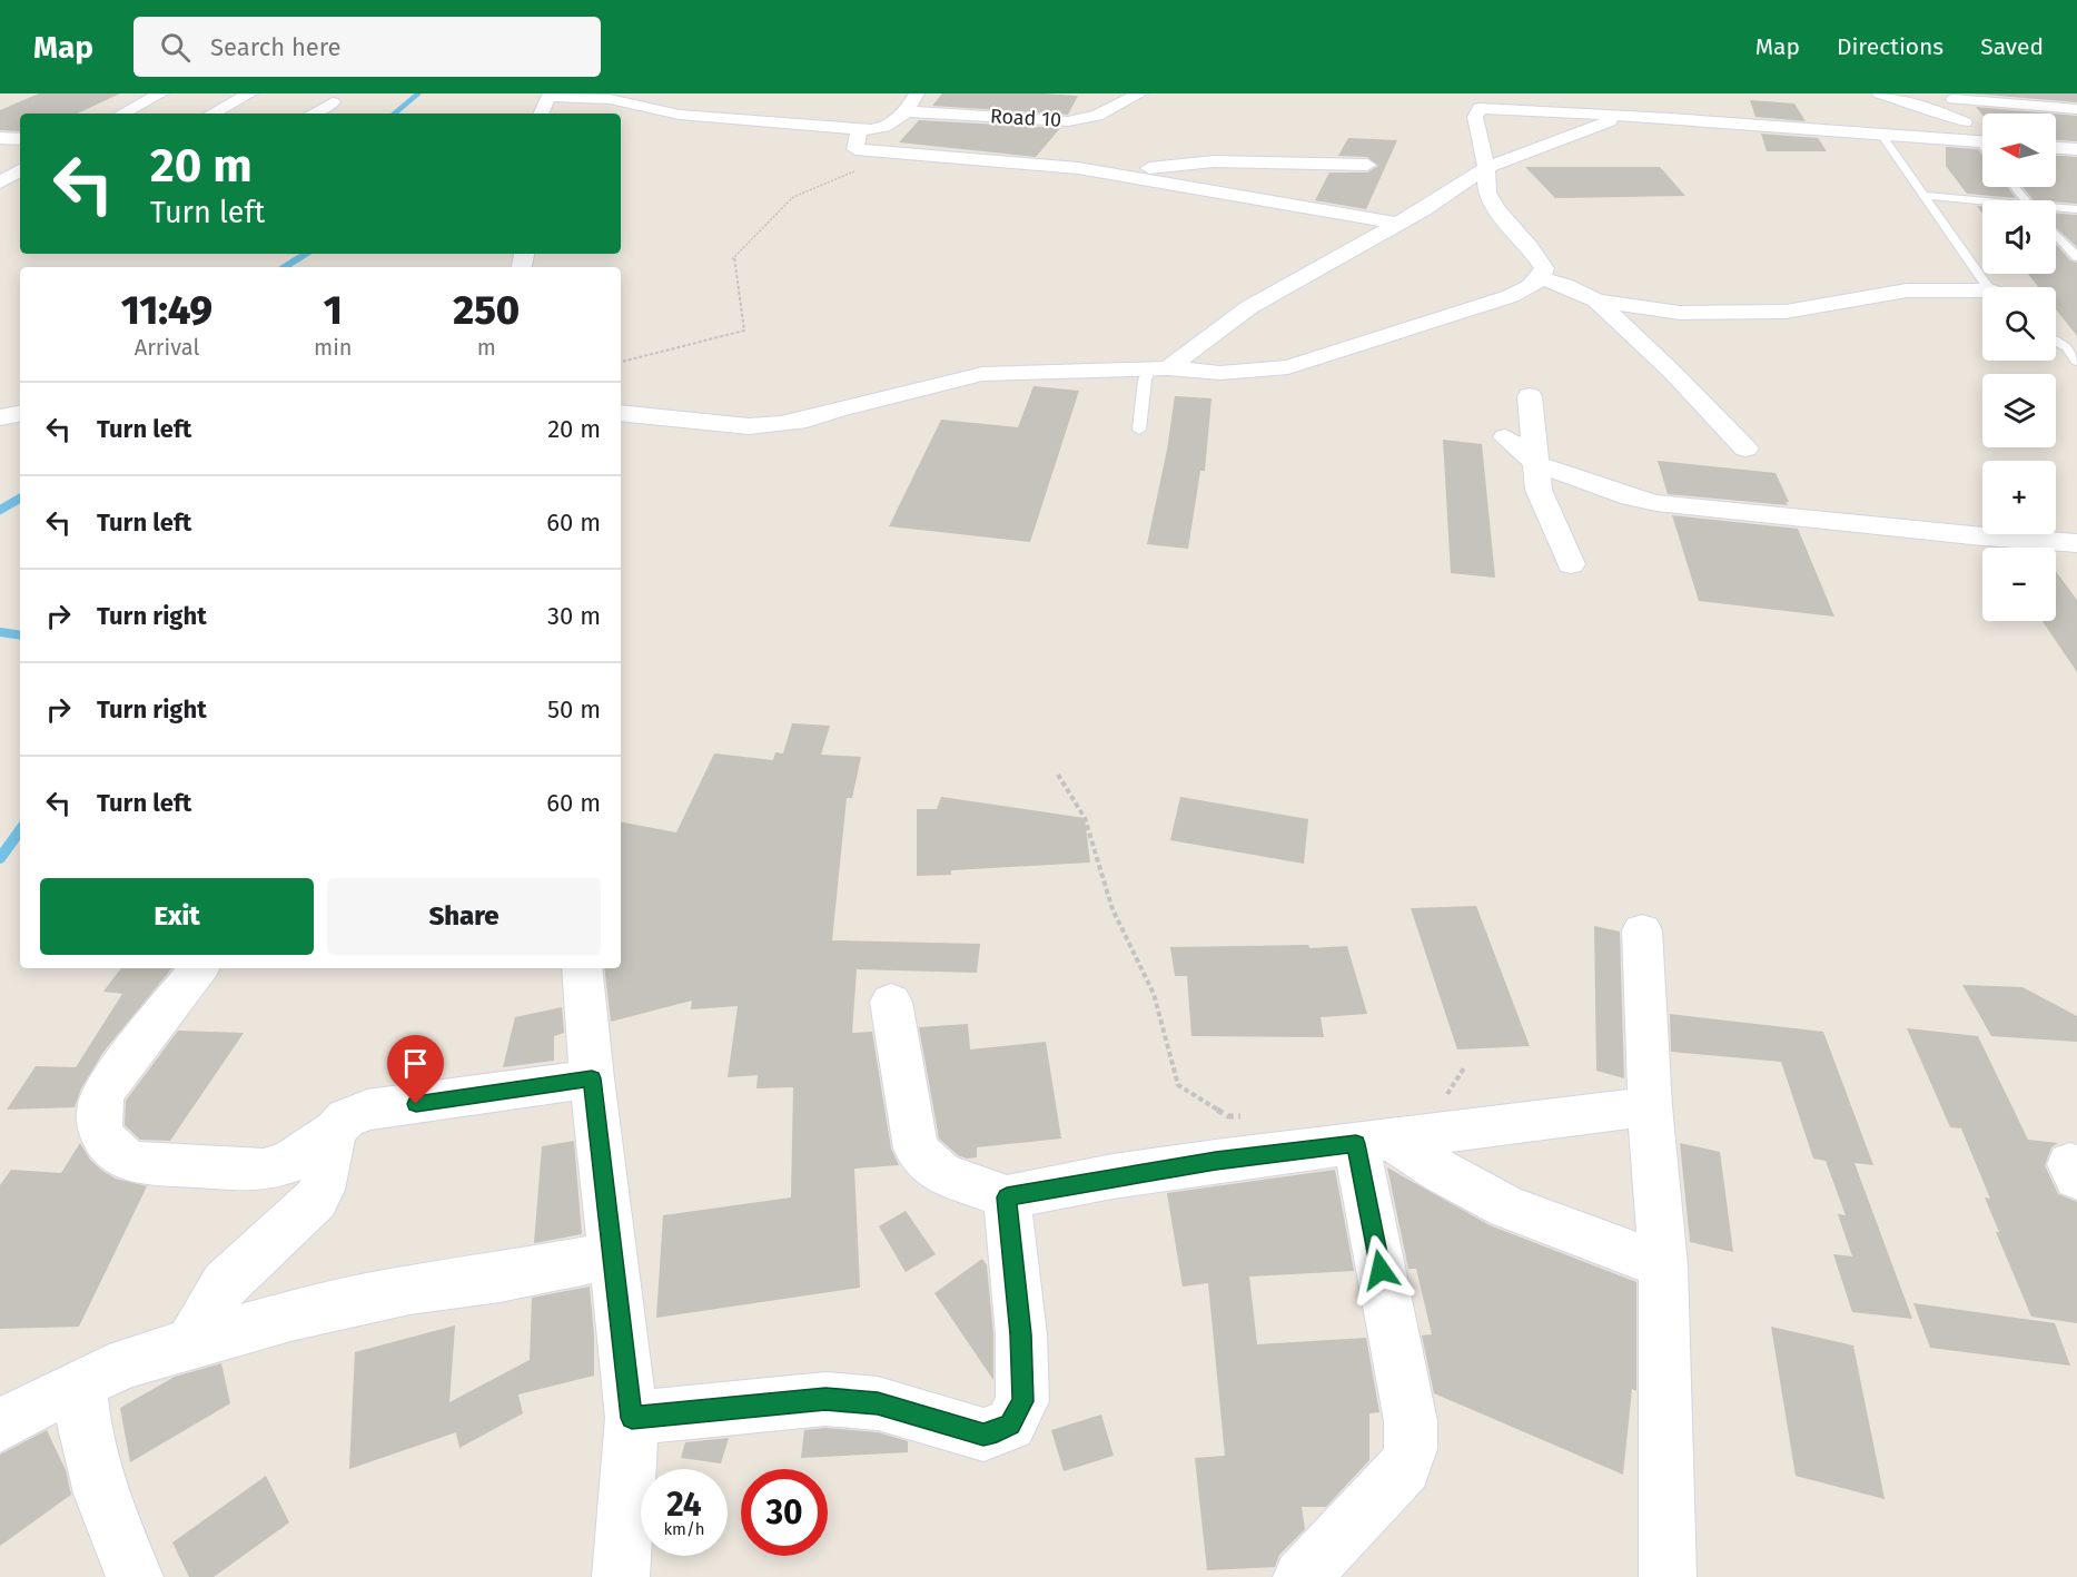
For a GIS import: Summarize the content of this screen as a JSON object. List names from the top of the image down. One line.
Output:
{"streets":{"street":["Road 10"]},"north":"left","page":{"header":"Map","search":"Search here","nav":["Map","Directions","Saved"],"map_buttons":["+","−"],"turn":["20 m","Turn left"],"eta":["11:49","Arrival","1","min","250","m"],"list":[{"name":"Turn left","value":"20 m"},{"name":"Turn left","value":"60 m"},{"name":"Turn right","value":"30 m"},{"name":"Turn right","value":"50 m"},{"name":"Turn left","value":"60 m"}],"buttons":["Exit","Share"],"speed":"24 km/h","limit":"30"}}
